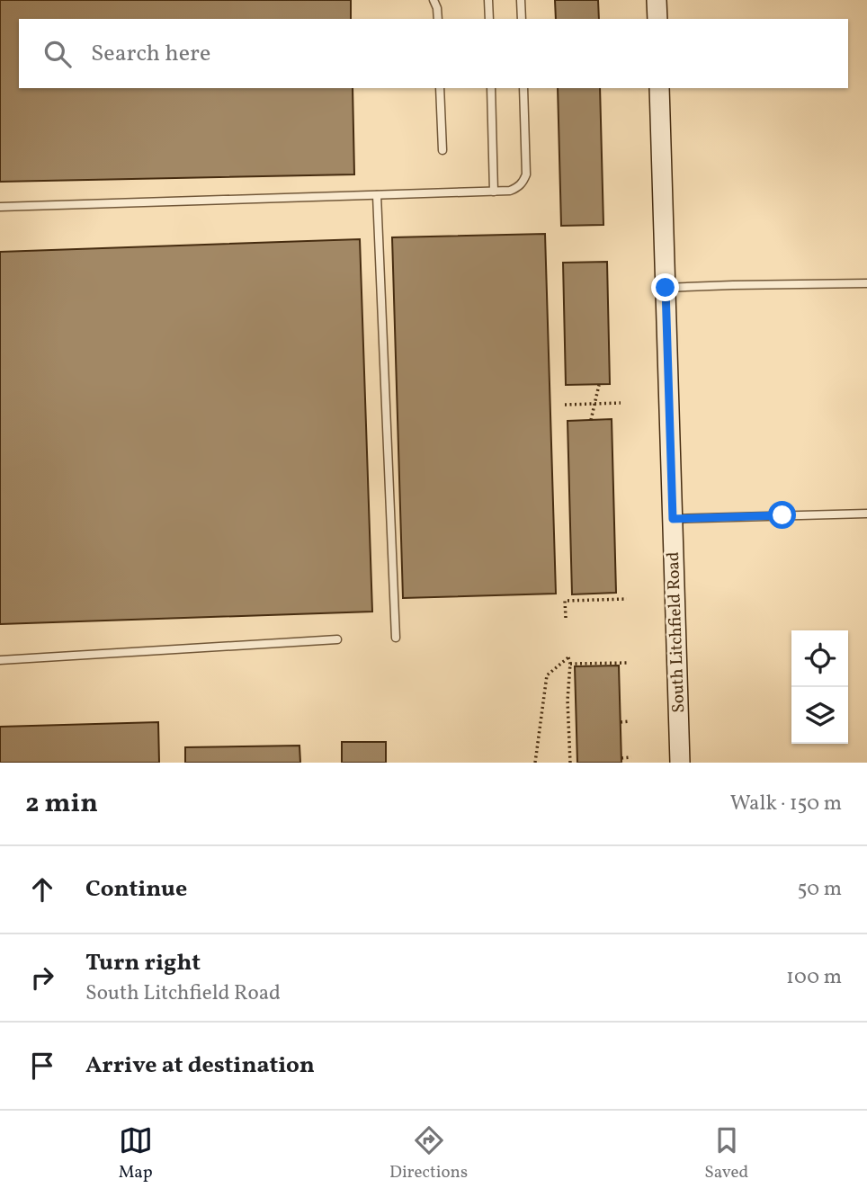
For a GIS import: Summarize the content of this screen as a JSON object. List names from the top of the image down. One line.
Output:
{"streets":{"main road":["South Litchfield Road"]},"page":{"search":"Search here","heading":["2 min","Walk · 150 m"],"list":[["Continue","50 m"],["Turn right","South Litchfield Road","100 m"],"Arrive at destination"],"nav":["Map","Directions","Saved"]}}
